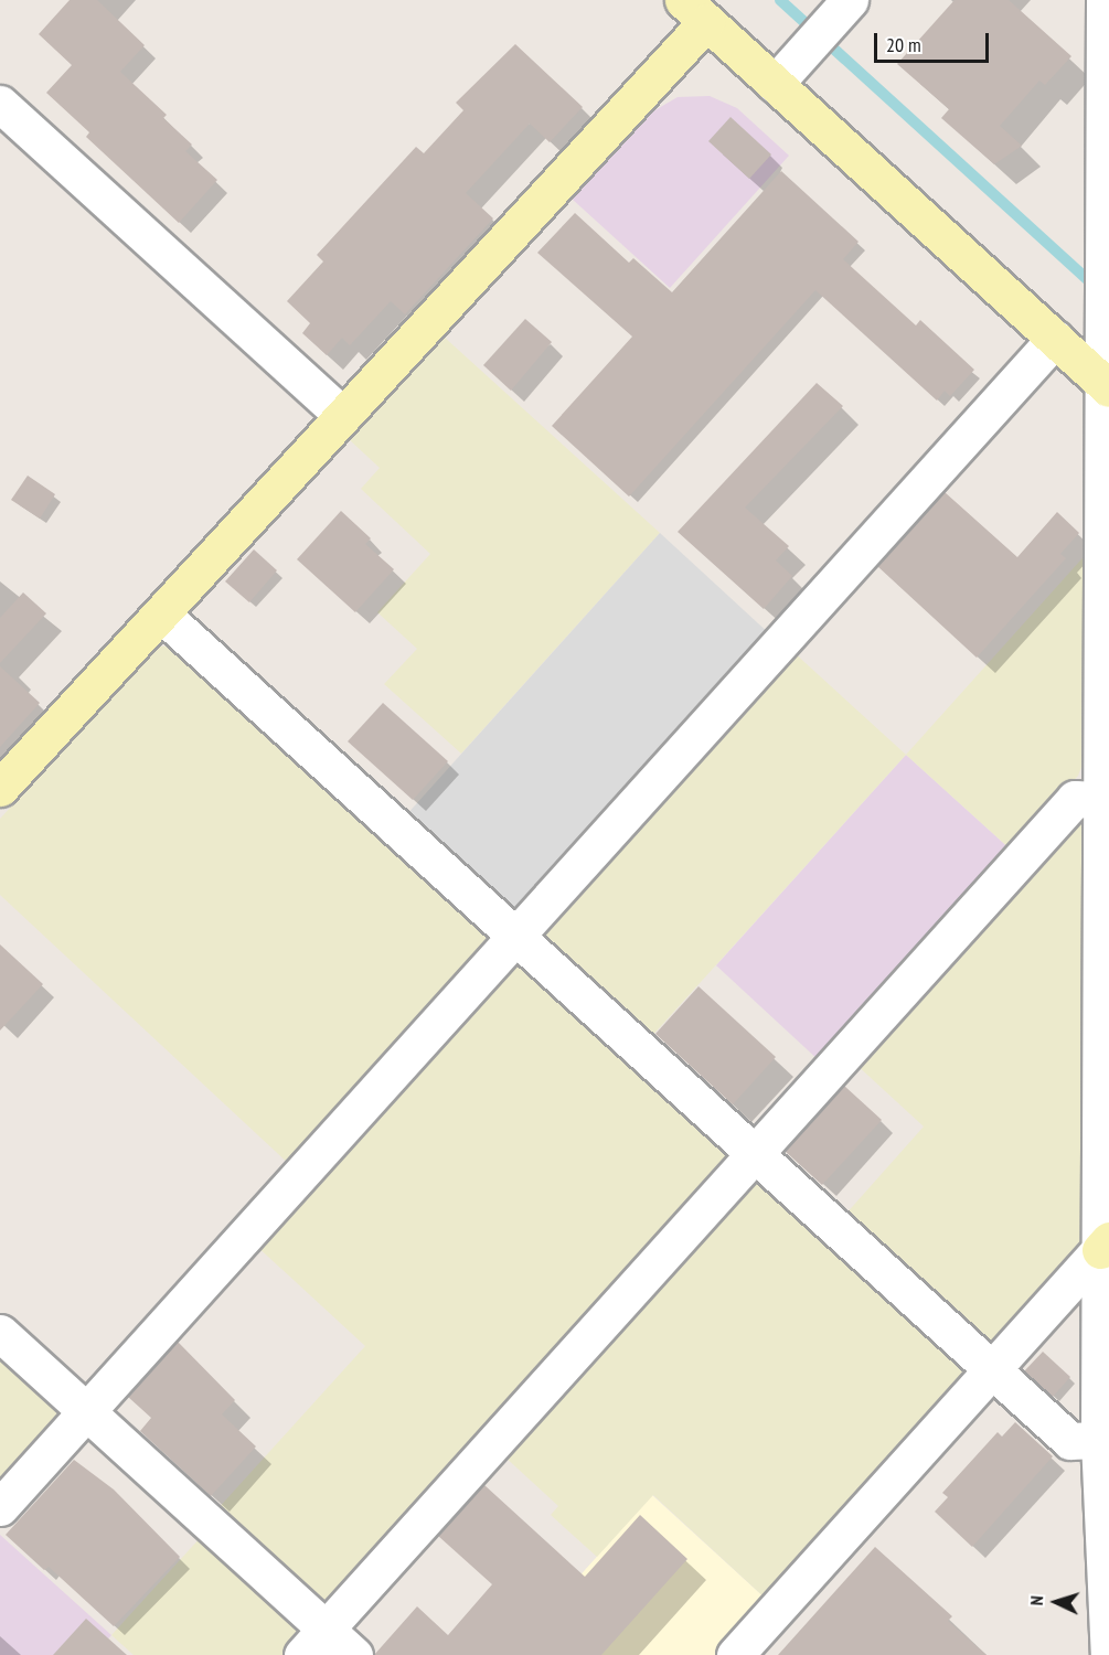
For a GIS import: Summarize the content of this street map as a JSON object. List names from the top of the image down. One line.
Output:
{"scale_bar":"20 m","north":"left"}
